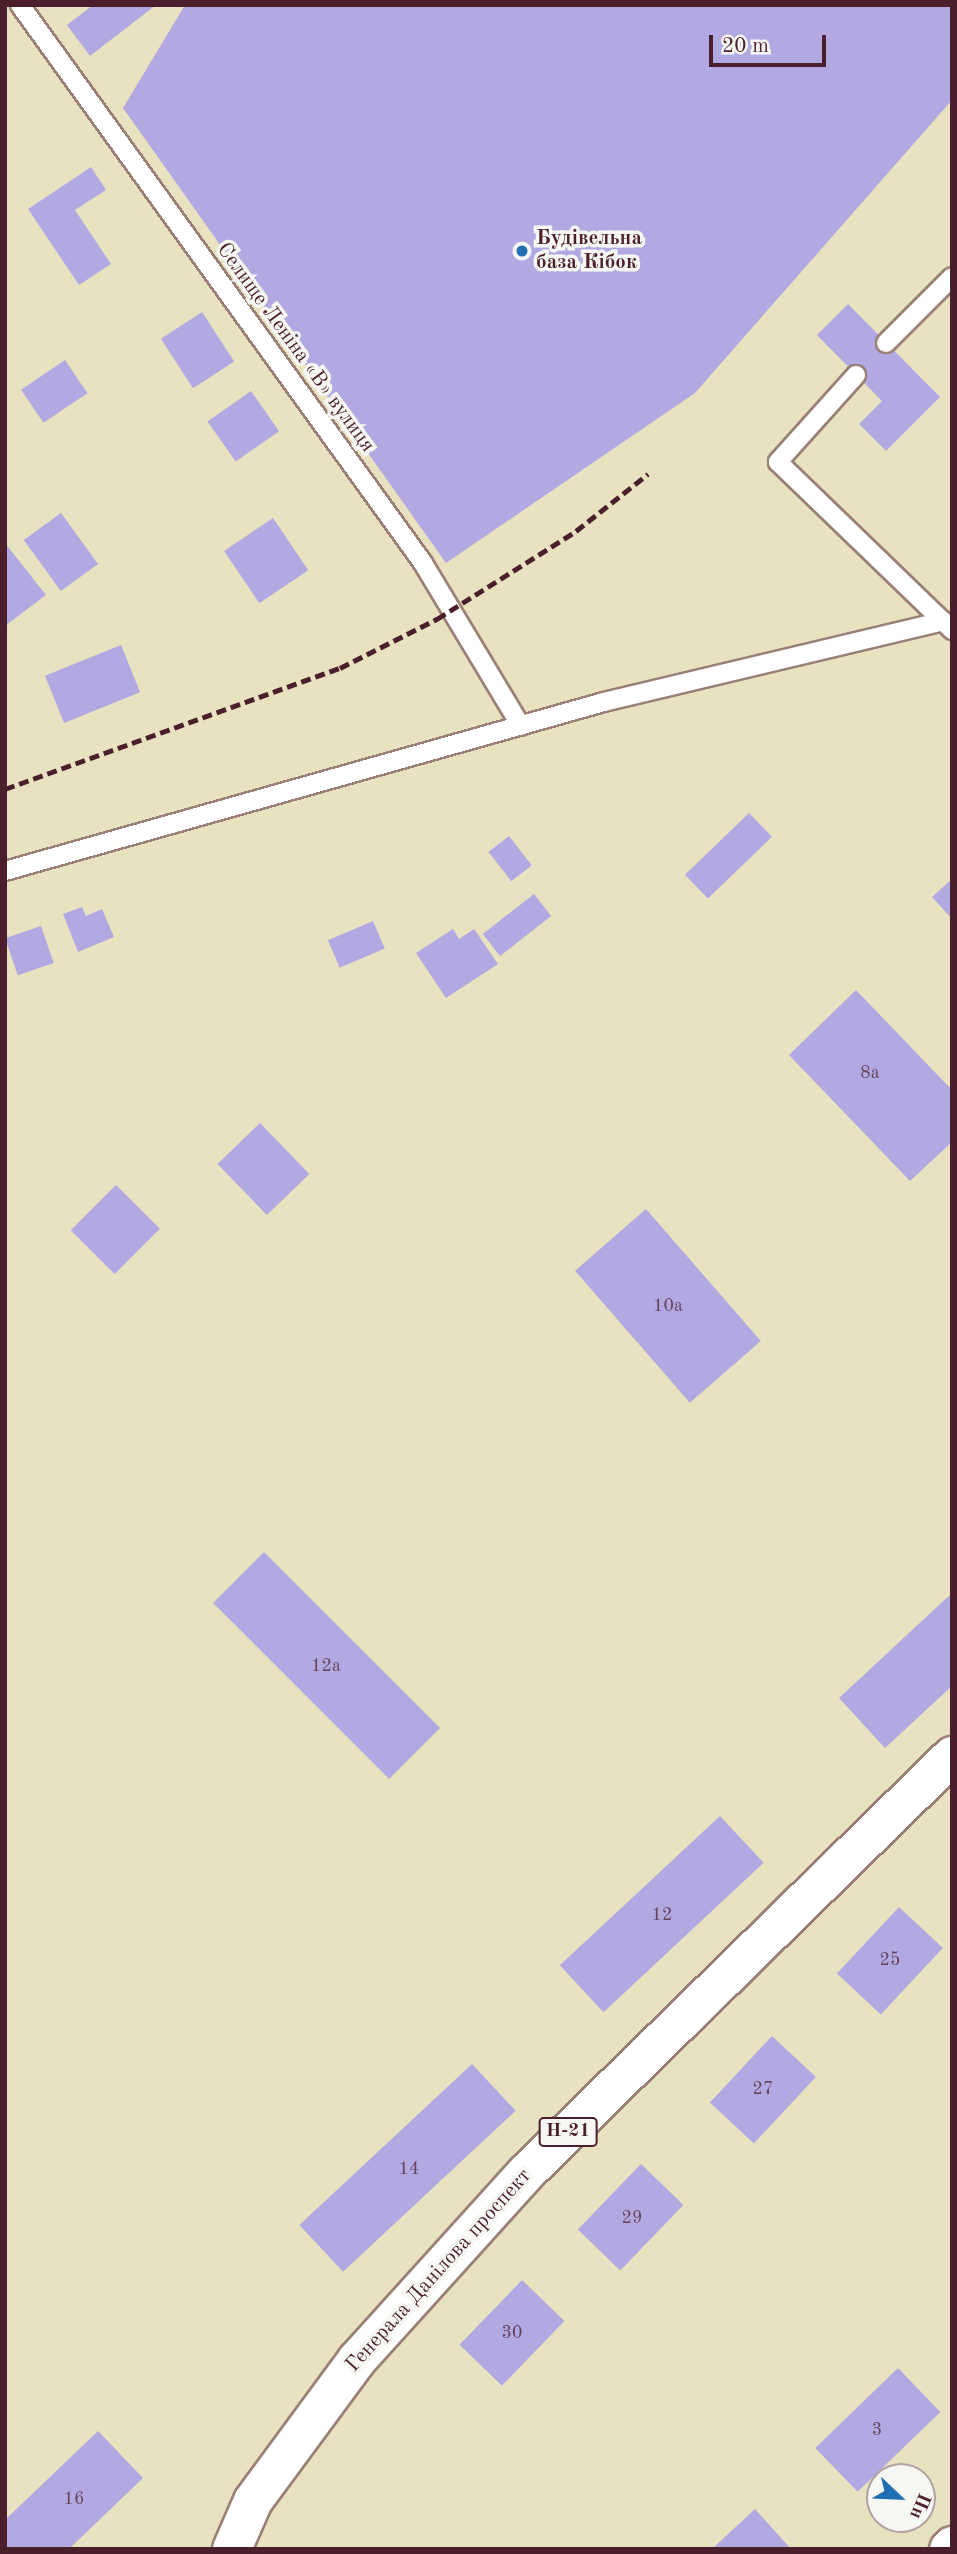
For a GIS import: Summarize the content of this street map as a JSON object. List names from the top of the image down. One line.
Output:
{"streets":{"main road":["Н-21","Генерала Данілова проспект"],"lane":["Селище Леніна «В» вулиця"]},"places":["Будівельна база Кібок"],"house_numbers":["8а","10а","12а","12","25","27","14","29","30","3","16"],"scale_bar":"20 m","north":"bottom right"}
